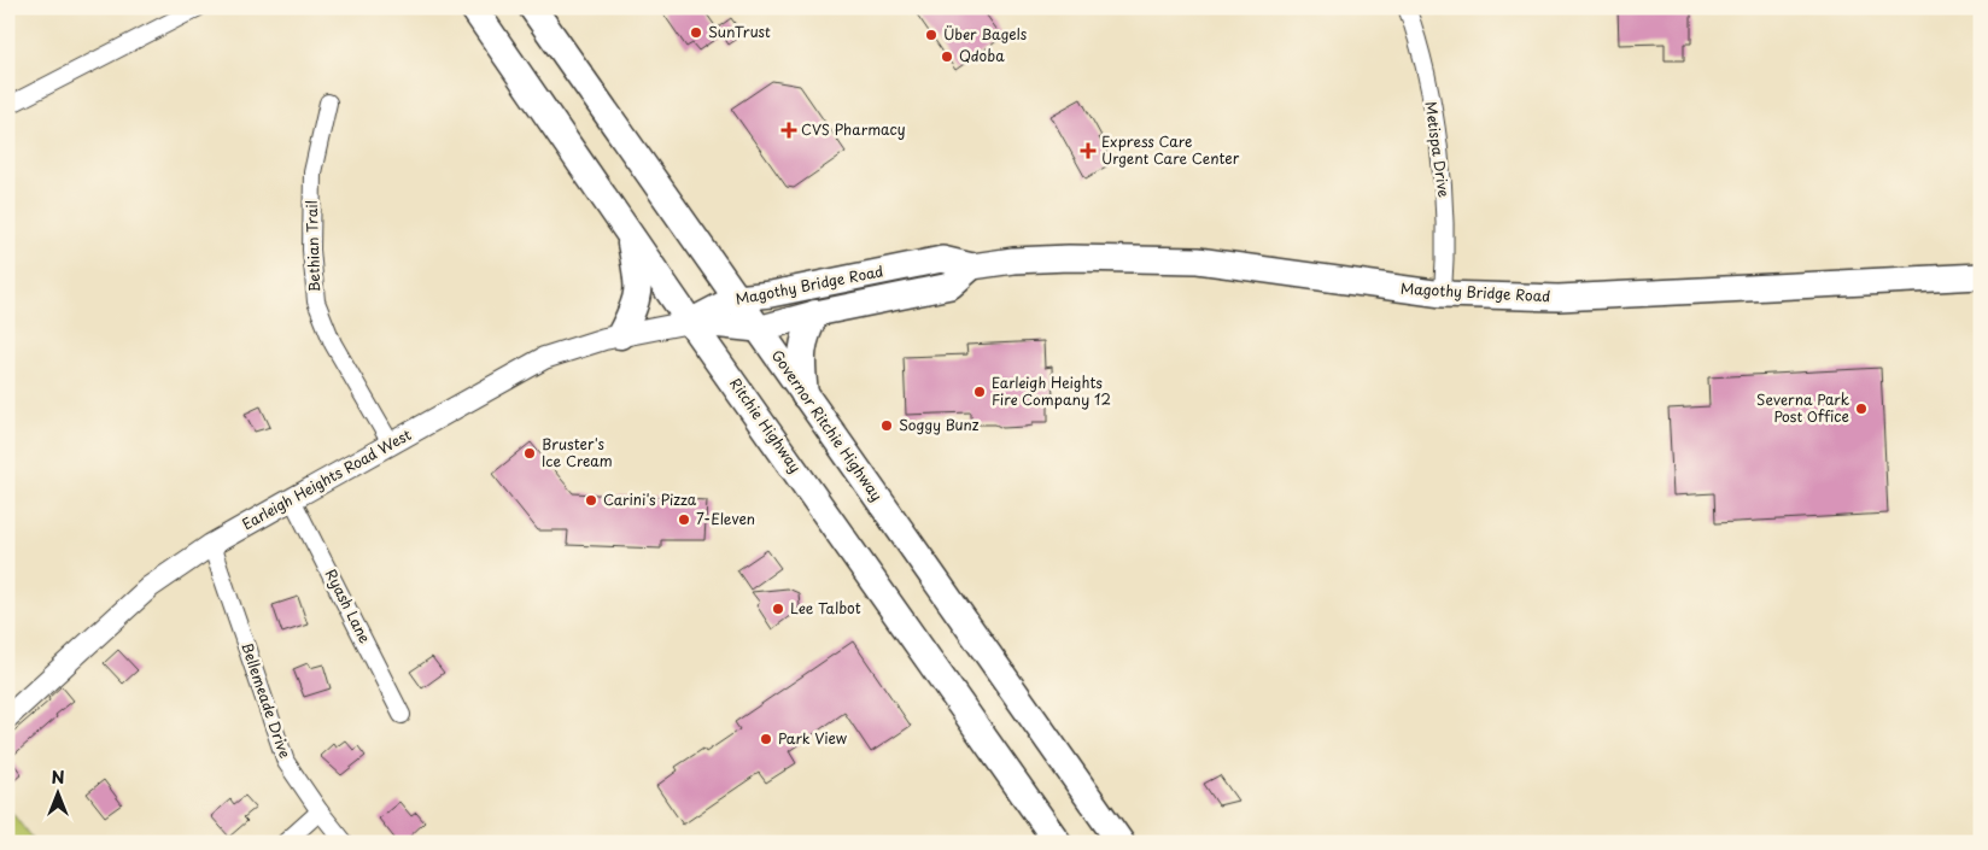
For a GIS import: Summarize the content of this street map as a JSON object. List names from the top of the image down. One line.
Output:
{"streets":{"highway":["Ritchie Highway","Governor Ritchie Highway"],"main road":["Magothy Bridge Road"],"street":["Metispa Drive","Bethian Trail","Earleigh Heights Road West","Ryash Lane","Bellemeade Drive"]},"crossings":[["Metispa Drive","Magothy Bridge Road"],["Bethian Trail","Earleigh Heights Road West"],["Magothy Bridge Road","Ritchie Highway"],["Magothy Bridge Road","Governor Ritchie Highway"],["Magothy Bridge Road","Earleigh Heights Road West"],["Ritchie Highway","Earleigh Heights Road West"],["Earleigh Heights Road West","Ryash Lane"],["Earleigh Heights Road West","Bellemeade Drive"]],"places":{"other":["SunTrust","Über Bagels","Qdoba","Earleigh Heights Fire Company 12","Severna Park Post Office","Soggy Bunz","Bruster's Ice Cream","Carini's Pizza","7-Eleven","Lee Talbot","Park View"],"health":["CVS Pharmacy","Express Care Urgent Care Center"]},"north":"top"}
